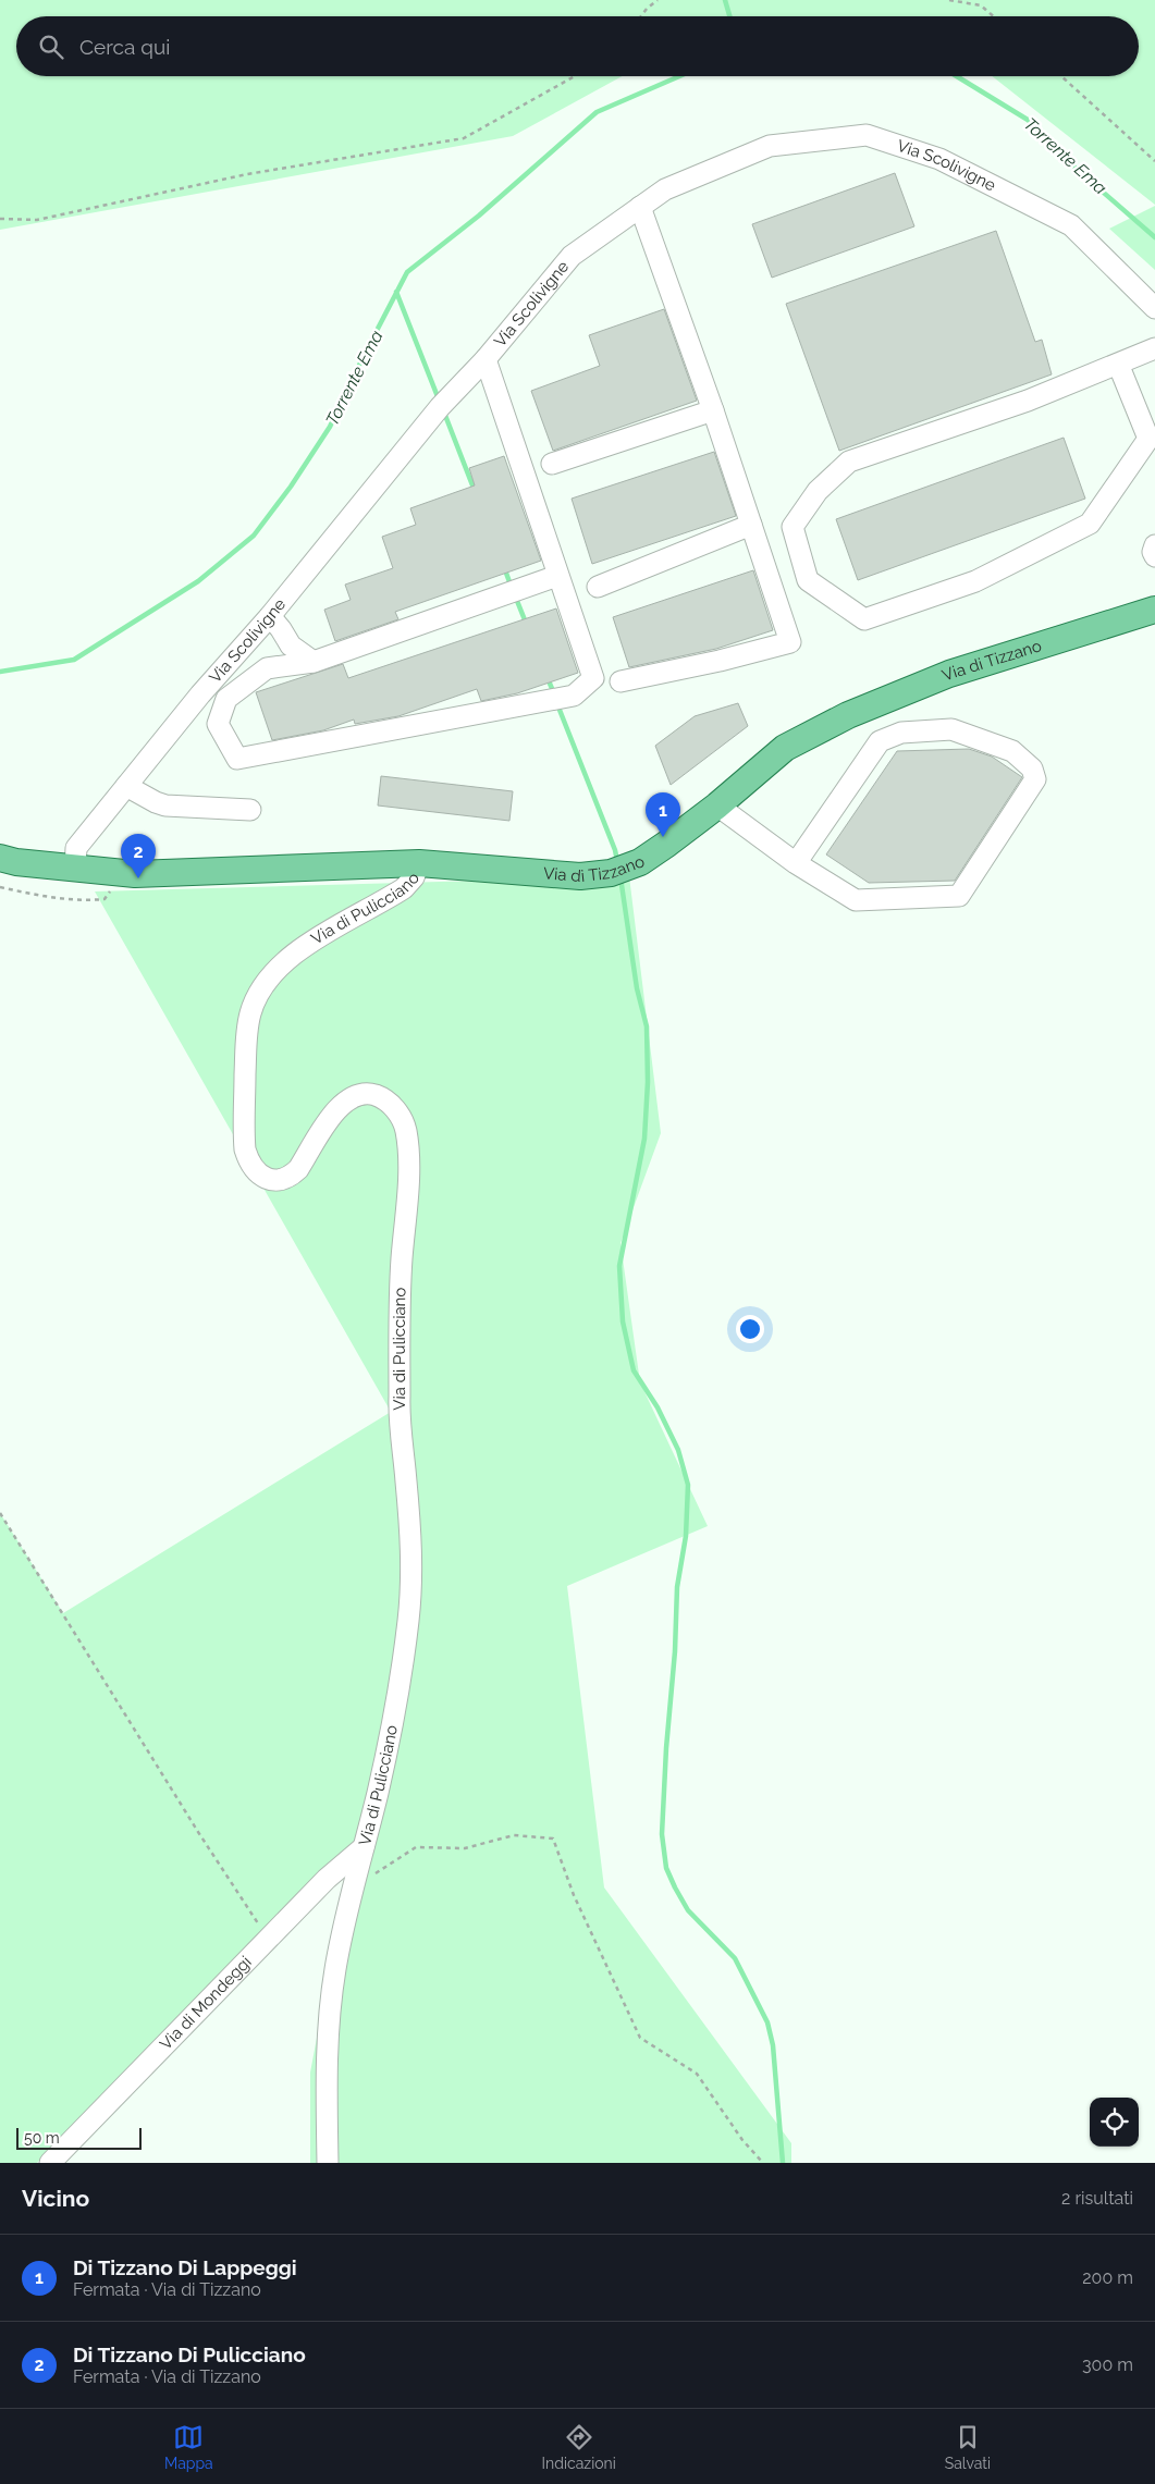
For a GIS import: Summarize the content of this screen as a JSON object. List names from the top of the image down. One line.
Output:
{"streets":{"main road":["Via di Tizzano"],"street":["Via Scolivigne","Via di Pulicciano","Via di Mondeggi"]},"crossings":[["Via Scolivigne","Via di Tizzano"],["Via di Tizzano","Via di Pulicciano"],["Via di Pulicciano","Via di Mondeggi"]],"water":["Torrente Ema"],"scale_bar":"50 m","page":{"search":"Cerca qui","pins":["1","2"],"scale":"50 m","heading":["Vicino","2 risultati"],"list":[{"mark":"1","name":"Di Tizzano Di Lappeggi","note":"Fermata · Via di Tizzano","value":"200 m"},{"mark":"2","name":"Di Tizzano Di Pulicciano","note":"Fermata · Via di Tizzano","value":"300 m"}],"nav":["Mappa","Indicazioni","Salvati"]}}
